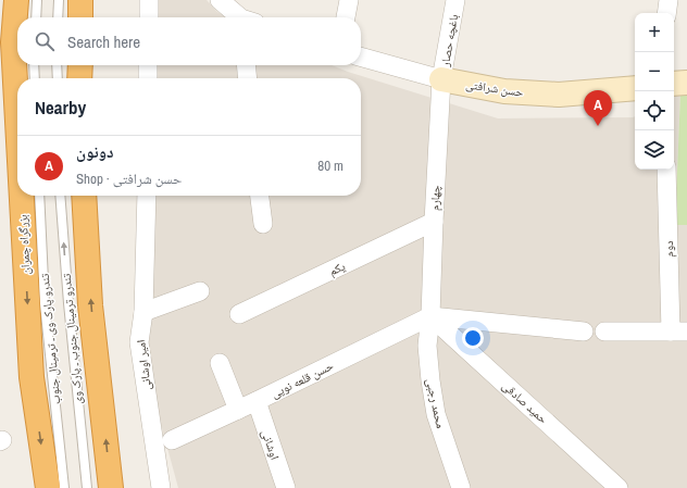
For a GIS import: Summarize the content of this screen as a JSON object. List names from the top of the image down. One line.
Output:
{"streets":{"highway":["بزرگراه چمران"],"street":["باغچه حصار","حسن شرافتی","چهارم","دوم","یکم","امیر اوشانی","حسن قلعه نویی","حمید صادقی","محمد رجبی","اوشانی"],"lane":["تندرو پارک وی ـ ترمینال جنوب","تندرو ترمینال جنوب ـ پارک وی"]},"crossings":[["باغچه حصار","حسن شرافتی"],["باغچه حصار","چهارم"],["حسن شرافتی","چهارم"],["چهارم","یکم"],["چهارم","حسن قلعه نویی"],["چهارم","حمید صادقی"],["چهارم","محمد رجبی"],["حسن قلعه نویی","حمید صادقی"],["حسن قلعه نویی","محمد رجبی"],["حسن قلعه نویی","اوشانی"],["حمید صادقی","محمد رجبی"]],"one_way":["تندرو ترمینال جنوب ـ پارک وی"],"page":{"map_buttons":["+","−"],"search":"Search here","heading":"Nearby","pins":"A","list":[{"mark":"A","name":"دونون","note":"Shop · حسن شرافتی","value":"80 m"}]}}
